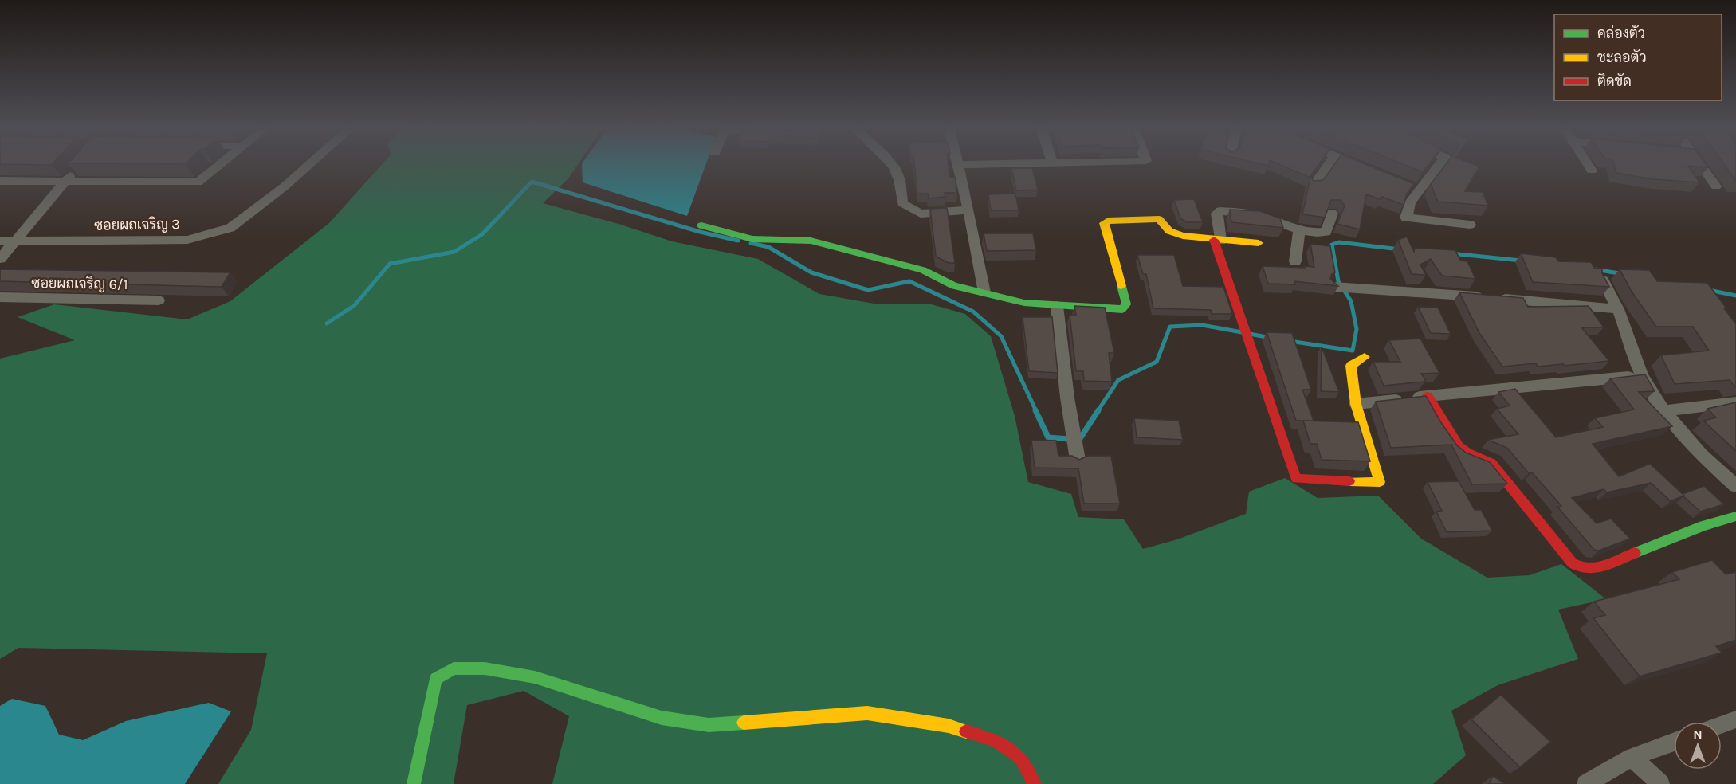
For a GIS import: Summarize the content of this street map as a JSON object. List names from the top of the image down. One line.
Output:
{"streets":{"street":["ซอยผถเจริญ 3","ซอยผถเจริญ 6/1"]},"legend":["คล่องตัว","ชะลอตัว","ติดขัด"],"north":"top"}
